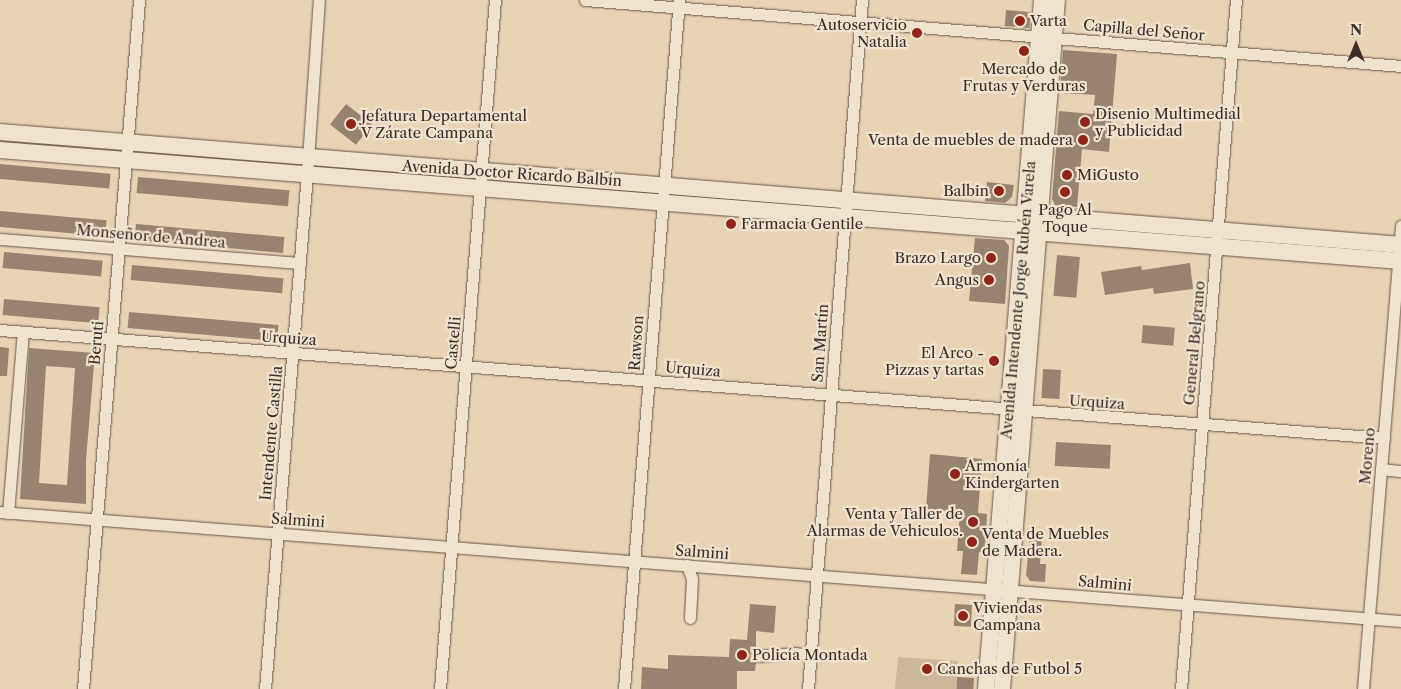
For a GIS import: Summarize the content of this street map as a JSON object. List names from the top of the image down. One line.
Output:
{"streets":{"main road":["Avenida Doctor Ricardo Balbín","Avenida Intendente Jorge Rubén Varela"],"street":["Capilla del Señor","Monseñor de Andrea","Urquiza","Beruti","Castelli","Rawson","San Martín","General Belgrano","Intendente Castilla","Moreno","Salmini"]},"crossings":[["Capilla del Señor","Avenida Intendente Jorge Rubén Varela"],["Capilla del Señor","Rawson"],["Capilla del Señor","San Martín"],["Capilla del Señor","General Belgrano"],["Avenida Doctor Ricardo Balbín","Avenida Intendente Jorge Rubén Varela"],["Avenida Doctor Ricardo Balbín","Beruti"],["Avenida Doctor Ricardo Balbín","Castelli"],["Avenida Doctor Ricardo Balbín","Rawson"],["Avenida Doctor Ricardo Balbín","San Martín"],["Avenida Doctor Ricardo Balbín","General Belgrano"],["Avenida Doctor Ricardo Balbín","Intendente Castilla"],["Avenida Doctor Ricardo Balbín","Moreno"],["Monseñor de Andrea","Beruti"],["Monseñor de Andrea","Intendente Castilla"],["Avenida Intendente Jorge Rubén Varela","Urquiza"],["Avenida Intendente Jorge Rubén Varela","Salmini"],["Urquiza","Beruti"],["Urquiza","Castelli"],["Urquiza","Rawson"],["Urquiza","San Martín"],["Urquiza","General Belgrano"],["Urquiza","Intendente Castilla"],["Urquiza","Moreno"],["Beruti","Salmini"],["Castelli","Salmini"],["Rawson","Salmini"],["San Martín","Salmini"],["General Belgrano","Salmini"],["Intendente Castilla","Salmini"],["Moreno","Salmini"]],"places":["Varta","Autoservicio Natalia","Mercado de Frutas y Verduras","Disenio Multimedial y Publicidad","Jefatura Departamental V Zárate Campana","Venta de muebles de madera","MiGusto","Balbin","Pago Al Toque","Farmacia Gentile","Brazo Largo","Angus","El Arco - Pizzas y tartas","Armonía Kindergarten","Venta y Taller de Alarmas de Vehiculos.","Venta de Muebles de Madera.","Viviendas Campana","Policía Montada","Canchas de Futbol 5"],"north":"top"}
